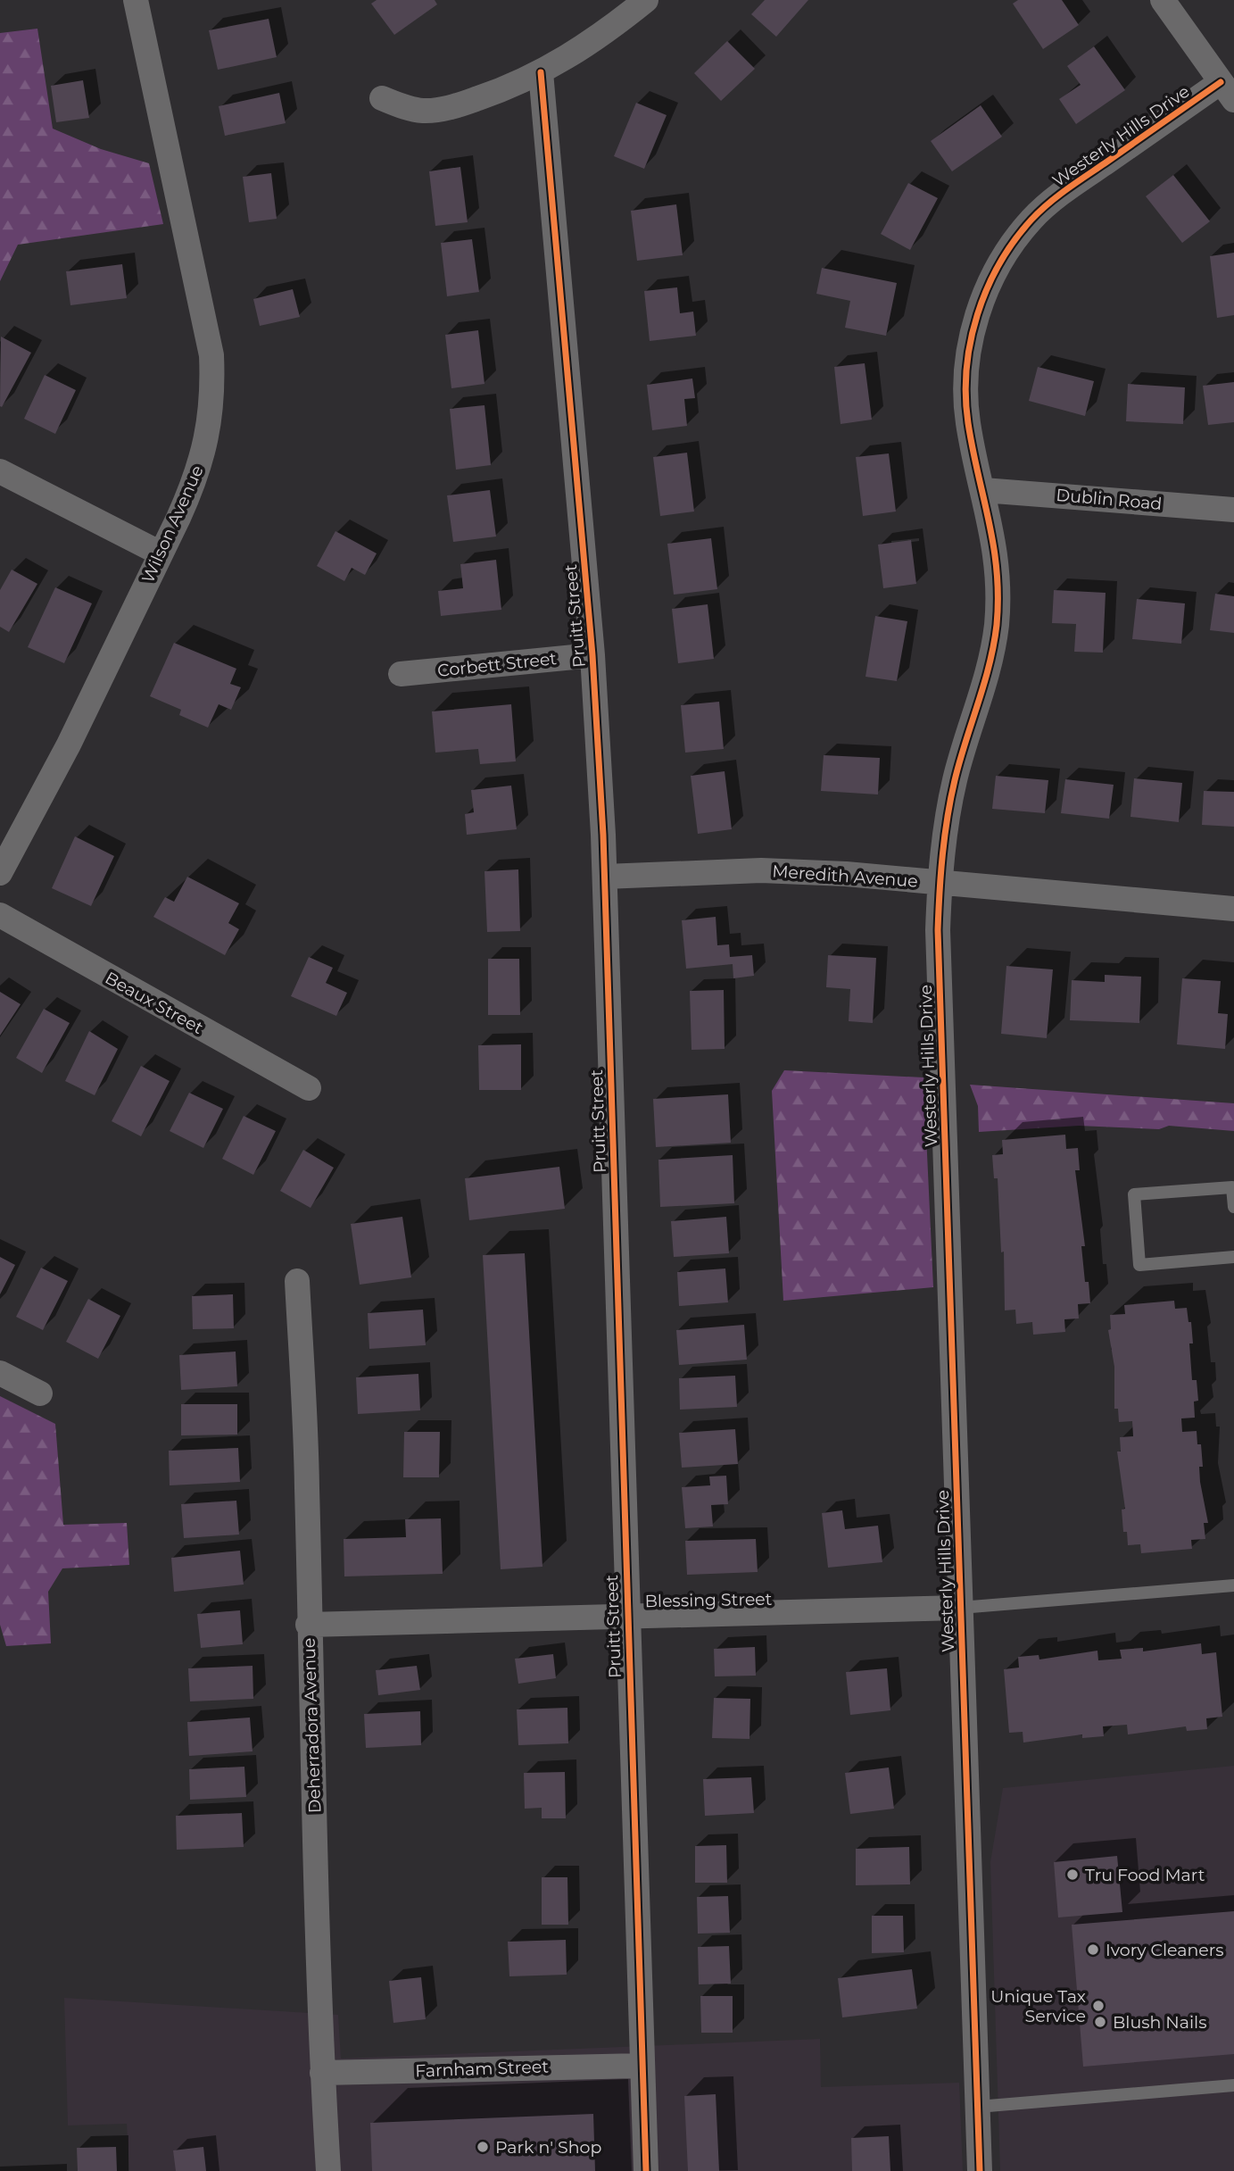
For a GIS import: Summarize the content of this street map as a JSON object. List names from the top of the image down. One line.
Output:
{"streets":{"street":["Westerly Hills Drive","Dublin Road","Wilson Avenue","Pruitt Street","Corbett Street","Meredith Avenue","Beaux Street","Blessing Street","Deherradora Avenue","Farnham Street"]},"crossings":[["Westerly Hills Drive","Dublin Road"],["Westerly Hills Drive","Meredith Avenue"],["Westerly Hills Drive","Blessing Street"],["Pruitt Street","Corbett Street"],["Pruitt Street","Meredith Avenue"],["Pruitt Street","Blessing Street"],["Pruitt Street","Farnham Street"],["Blessing Street","Deherradora Avenue"],["Deherradora Avenue","Farnham Street"]],"places":["Tru Food Mart","Ivory Cleaners","Unique Tax Service","Blush Nails","Park n' Shop"]}
